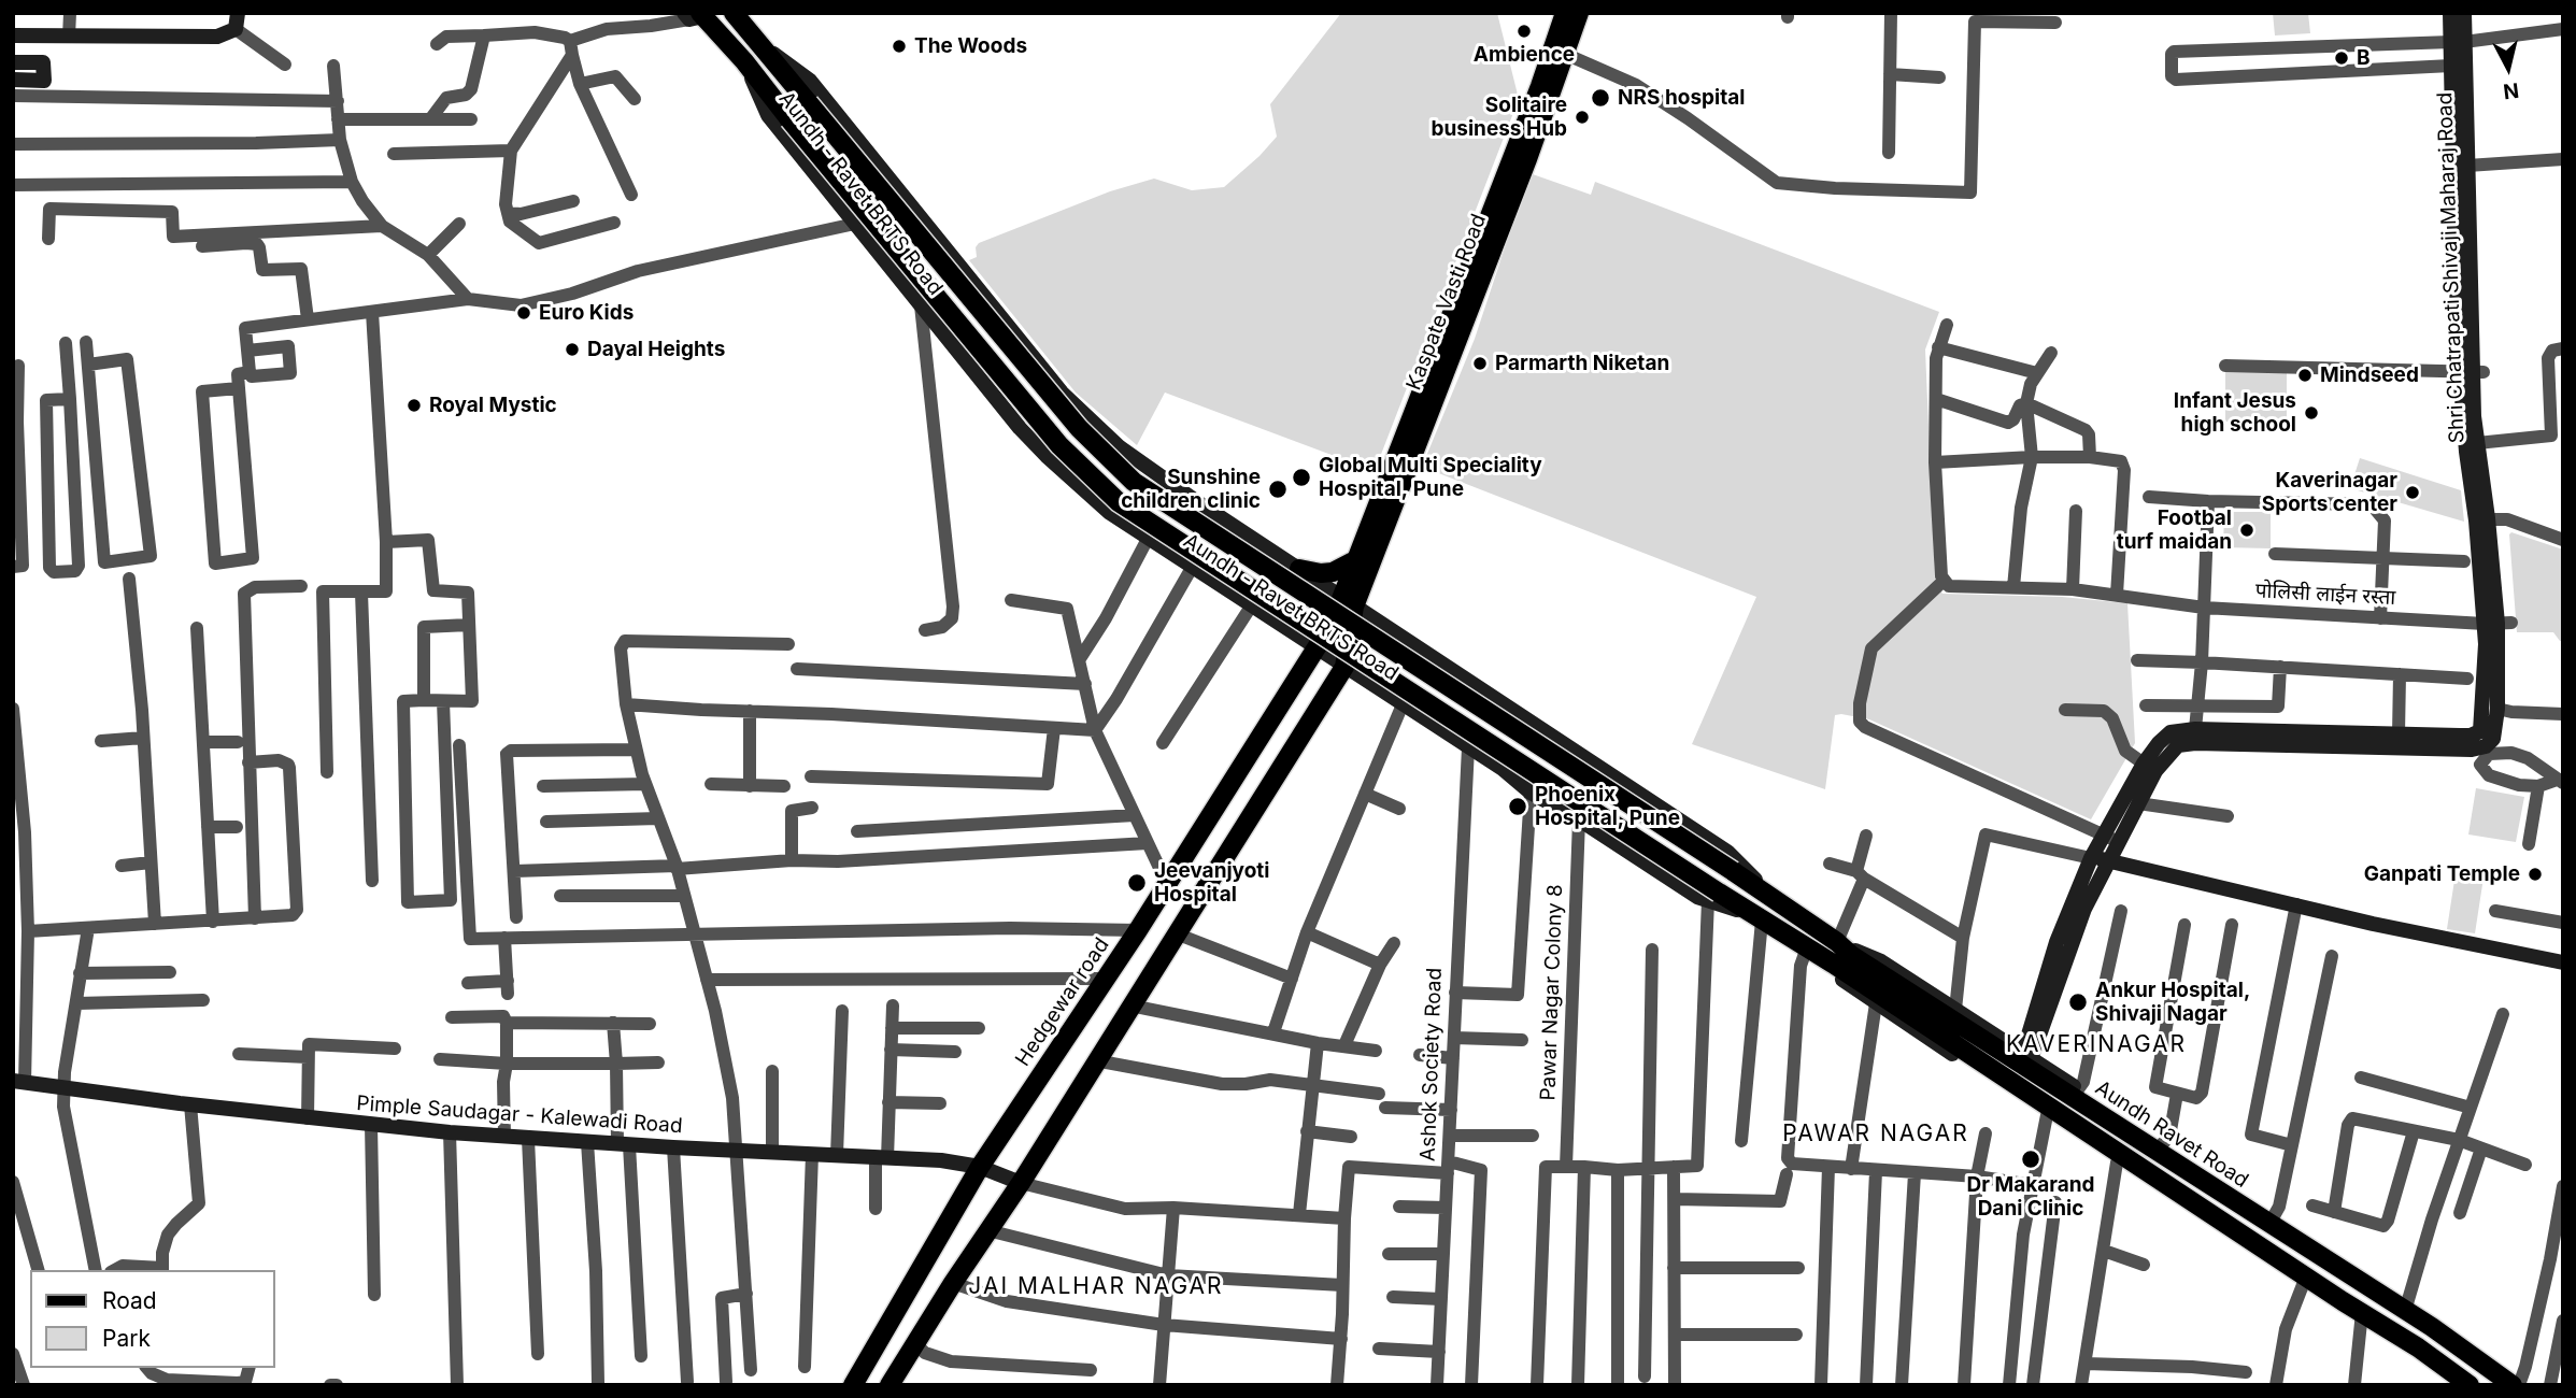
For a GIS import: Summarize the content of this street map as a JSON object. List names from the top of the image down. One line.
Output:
{"streets":{"main road":["Kaspate Vasti Road","Hedgewar road","Aundh Ravet Road"],"street":["Aundh - Ravet BRTS Road","Shri Chatrapati Shivaji Maharaj Road","पोलिसी लाईन रस्ता","Pawar Nagar Colony 8","Ashok Society Road","Pimple Saudagar - Kalewadi Road"]},"crossings":[["Aundh - Ravet BRTS Road","Kaspate Vasti Road"],["Aundh - Ravet BRTS Road","Pawar Nagar Colony 8"],["Aundh - Ravet BRTS Road","Hedgewar road"],["Aundh - Ravet BRTS Road","Ashok Society Road"],["Aundh - Ravet BRTS Road","Aundh Ravet Road"],["Shri Chatrapati Shivaji Maharaj Road","पोलिसी लाईन रस्ता"],["Kaspate Vasti Road","Hedgewar road"],["Hedgewar road","Pimple Saudagar - Kalewadi Road"]],"districts":["KAVERINAGAR","PAWAR NAGAR","JAI MALHAR NAGAR"],"places":["Ambience","The Woods","B","NRS hospital","Solitaire business Hub","Euro Kids","Dayal Heights","Parmarth Niketan","Mindseed","Royal Mystic","Infant Jesus high school","Global Multi Speciality Hospital, Pune","Sunshine children clinic","Kaverinagar Sports center","Footbal turf maidan","Phoenix Hospital, Pune","Ganpati Temple","Jeevanjyoti Hospital","Ankur Hospital, Shivaji Nagar","Dr Makarand Dani Clinic"],"legend":["Road","Park"],"north":"bottom"}
